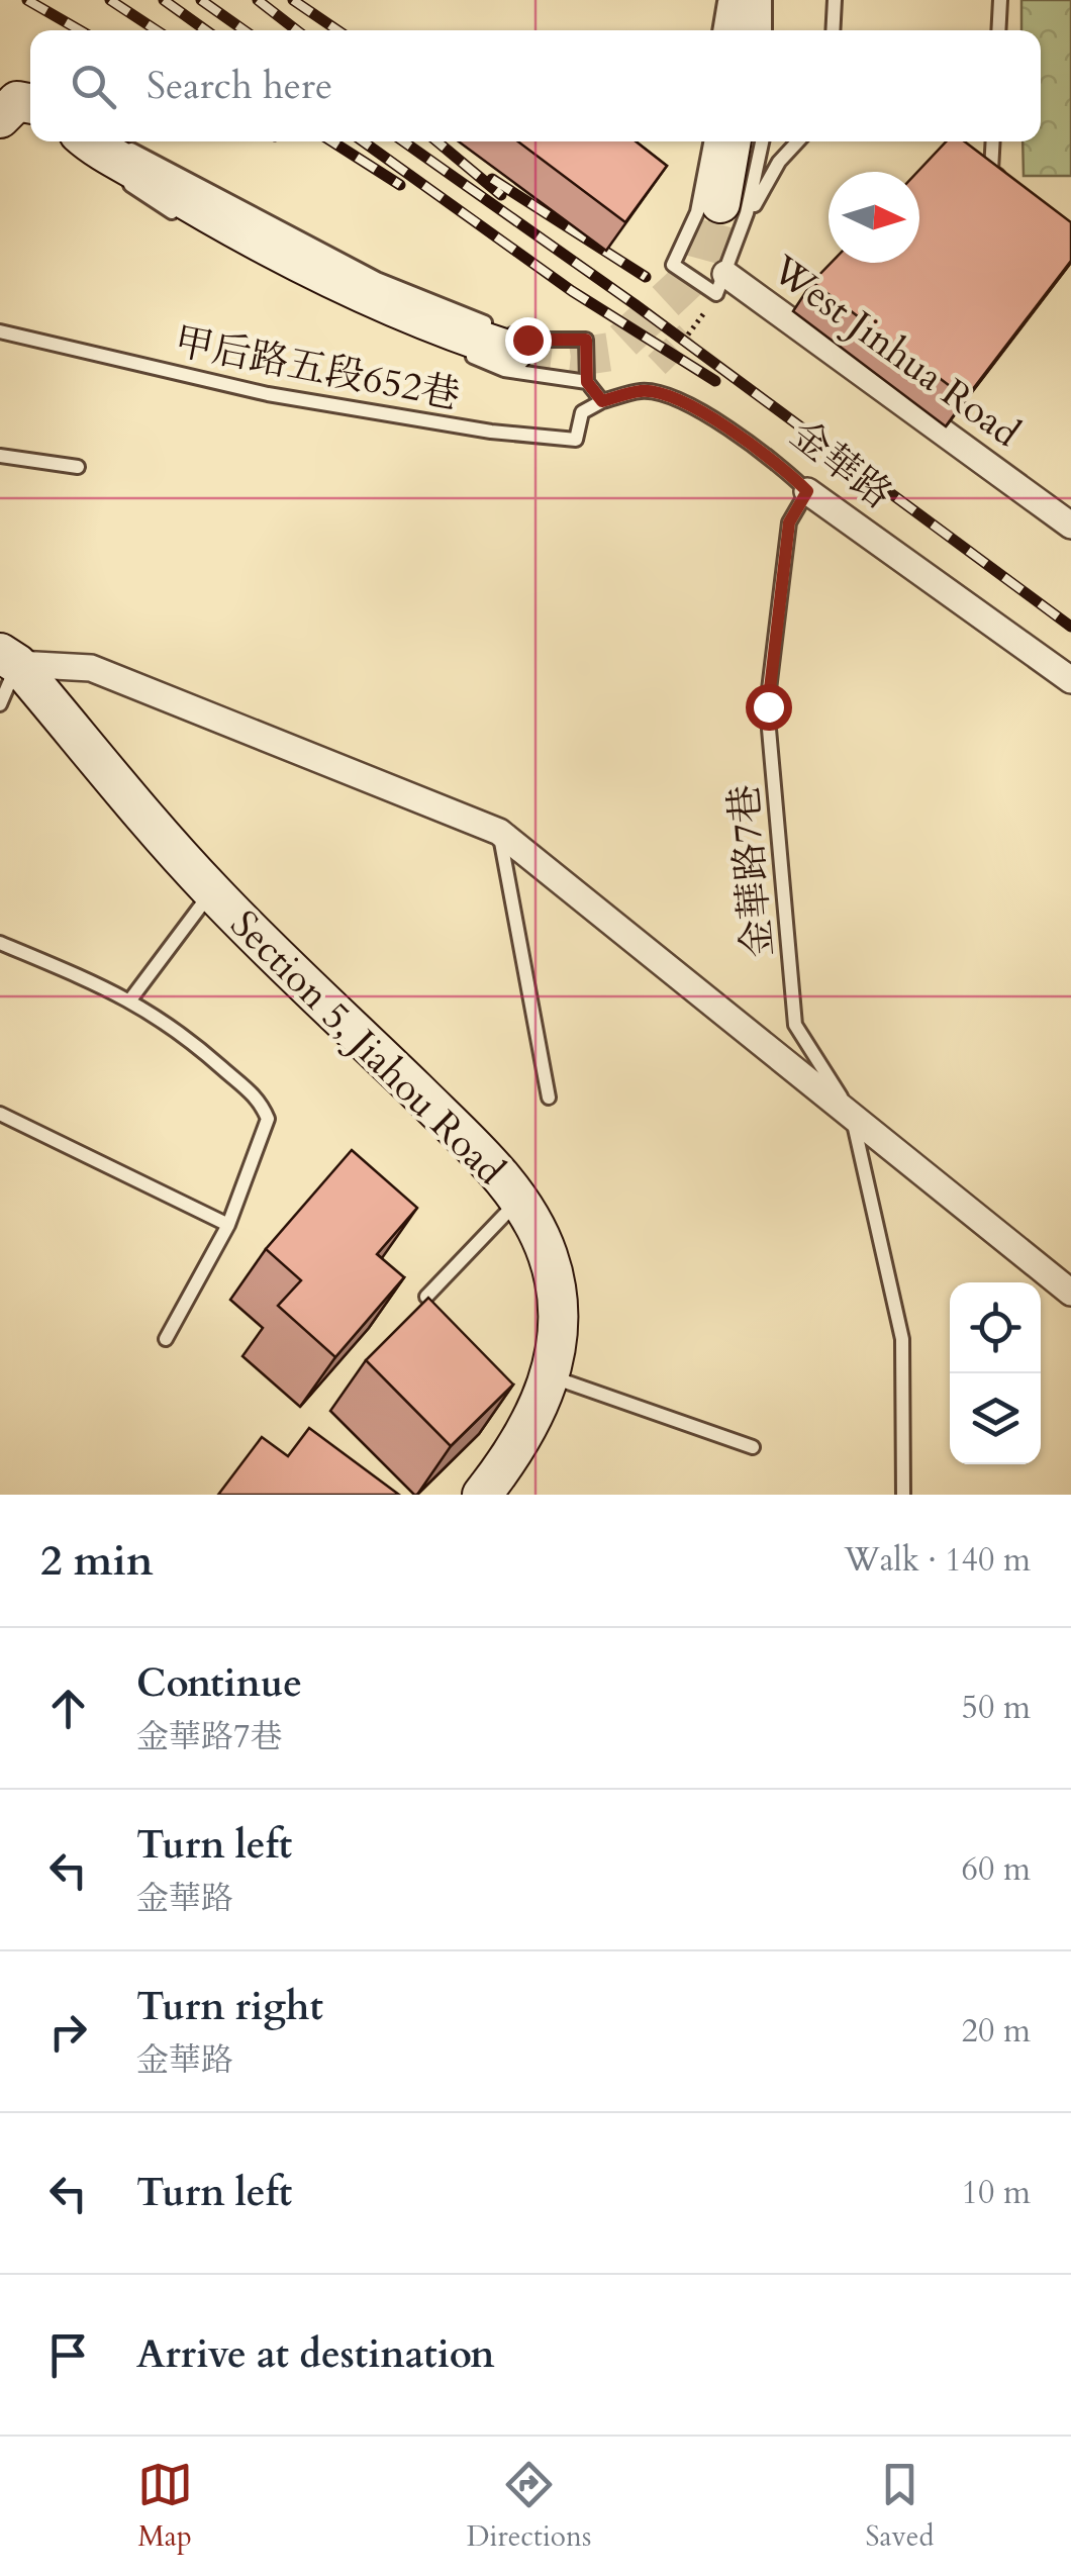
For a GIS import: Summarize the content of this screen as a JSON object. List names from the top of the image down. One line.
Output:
{"streets":{"main road":["Section 5, Jiahou Road"],"street":["West Jinhua Road","金華路"],"lane":["甲后路五段652巷","金華路7巷"]},"crossings":[["甲后路五段652巷","金華路"],["金華路","金華路7巷"]],"north":"right","page":{"search":"Search here","heading":["2 min","Walk · 140 m"],"list":[["Continue","金華路7巷","50 m"],["Turn left","金華路","60 m"],["Turn right","金華路","20 m"],["Turn left","10 m"],"Arrive at destination"],"nav":["Map","Directions","Saved"]}}
